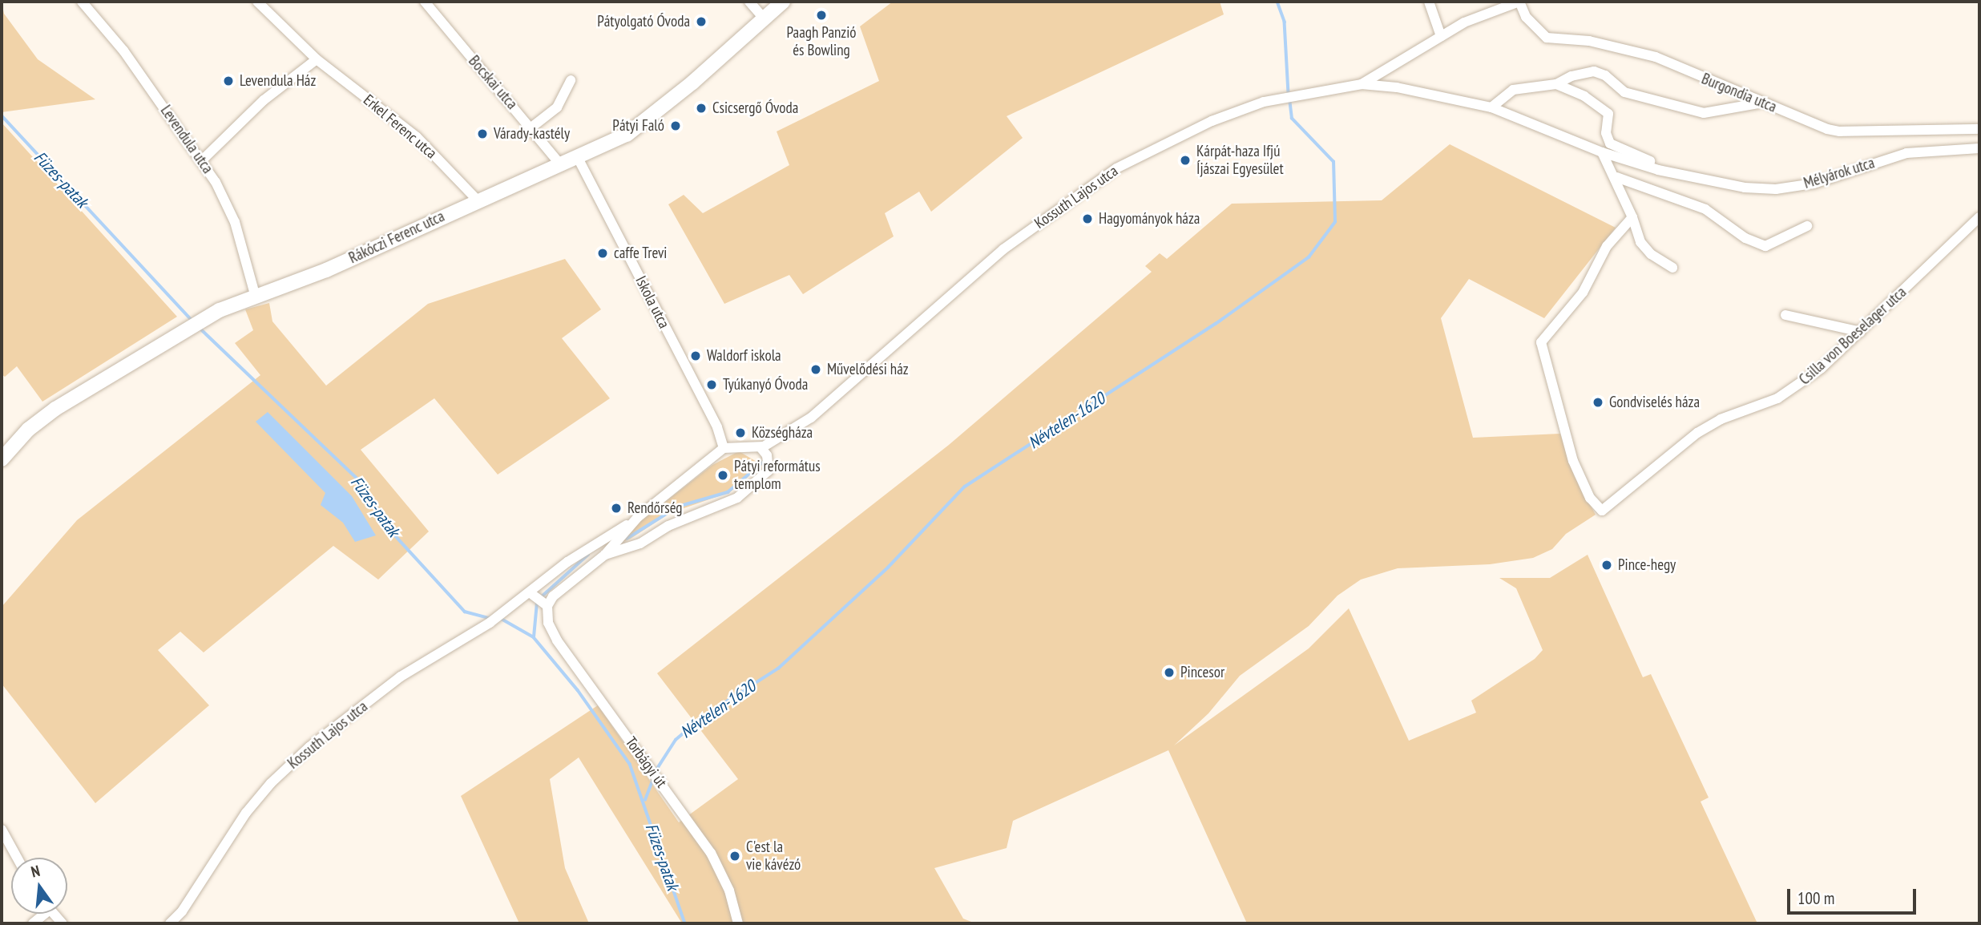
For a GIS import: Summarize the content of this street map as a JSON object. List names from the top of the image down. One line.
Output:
{"streets":{"main road":["Rákóczi Ferenc utca"],"street":["Bocskai utca","Burgondia utca","Erkel Ferenc utca","Levendula utca","Mélyárok utca","Kossuth Lajos utca","Iskola utca","Csilla von Boeselager utca","Torbágyi út"]},"crossings":[["Bocskai utca","Rákóczi Ferenc utca"],["Burgondia utca","Kossuth Lajos utca"],["Erkel Ferenc utca","Rákóczi Ferenc utca"],["Levendula utca","Rákóczi Ferenc utca"],["Mélyárok utca","Kossuth Lajos utca"],["Kossuth Lajos utca","Iskola utca"],["Kossuth Lajos utca","Torbágyi út"],["Rákóczi Ferenc utca","Iskola utca"]],"water":["Füzes-patak","Névtelen-1620"],"places":["Paagh Panzió és Bowling","Pátyolgató Óvoda","Levendula Ház","Csicsergő Óvoda","Pátyi Faló","Várady-kastély","Kárpát-haza Ifjú Íjászai Egyesület","Hagyományok háza","caffe Trevi","Waldorf iskola","Művelődési ház","Tyúkanyó Óvoda","Gondviselés háza","Községháza","Pátyi református templom","Rendőrség","Pince-hegy","Pincesor","C'est la vie kávézó"],"scale_bar":"100 m","north":"top"}
